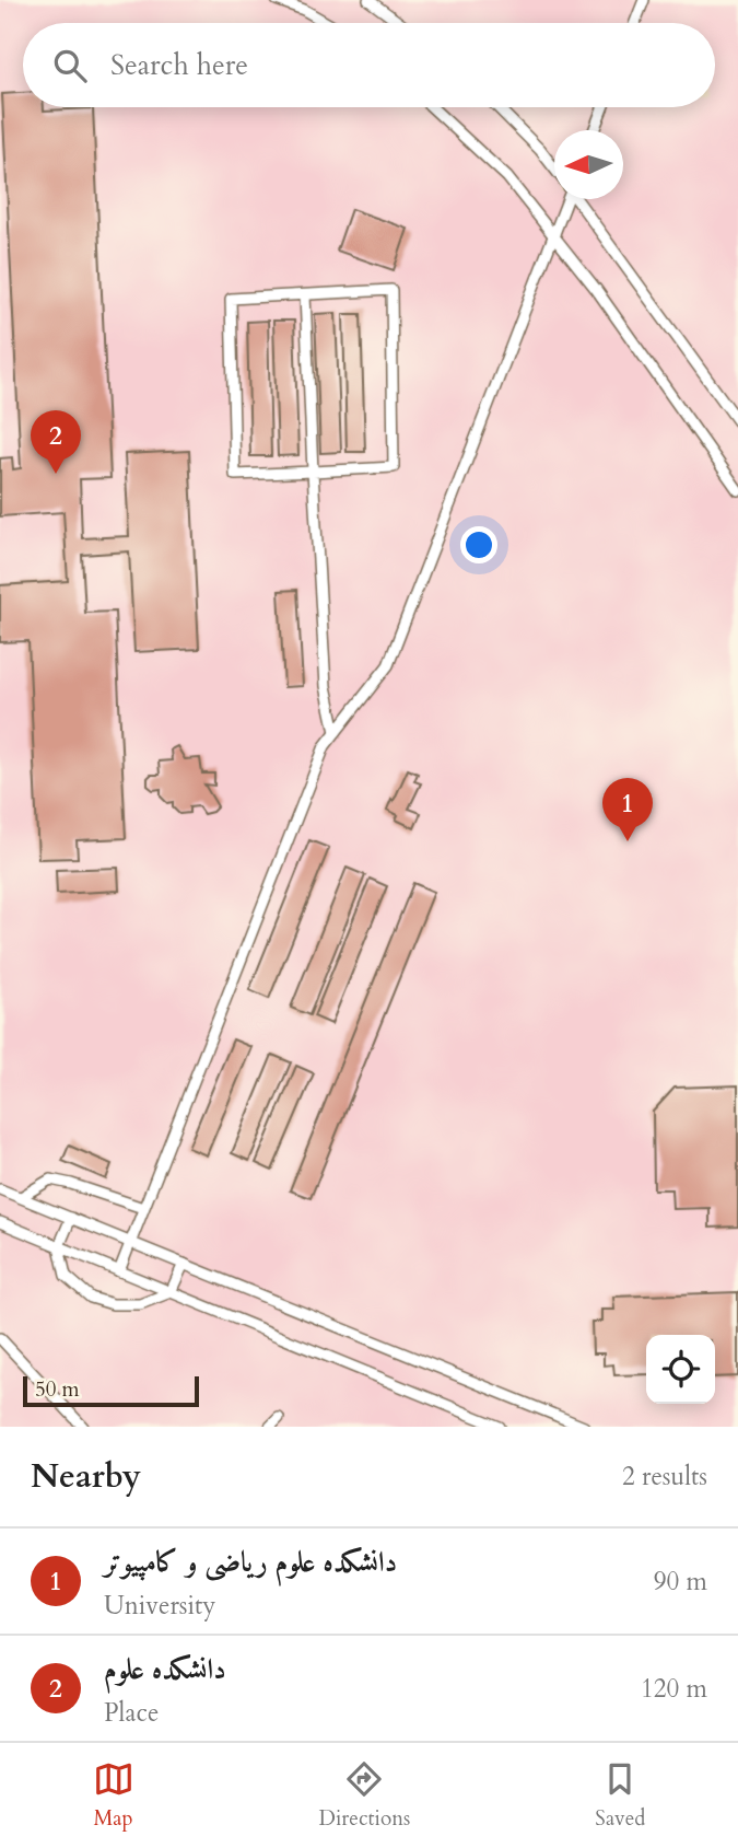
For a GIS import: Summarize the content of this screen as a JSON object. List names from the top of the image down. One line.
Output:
{"scale_bar":"50 m","north":"left","page":{"search":"Search here","pins":["2","1"],"scale":"50 m","heading":["Nearby","2 results"],"list":[{"mark":"1","name":"دانشکده علوم ریاضی و کامپیوتر","note":"University","value":"90 m"},{"mark":"2","name":"دانشکده علوم","note":"Place","value":"120 m"}],"nav":["Map","Directions","Saved"]}}
